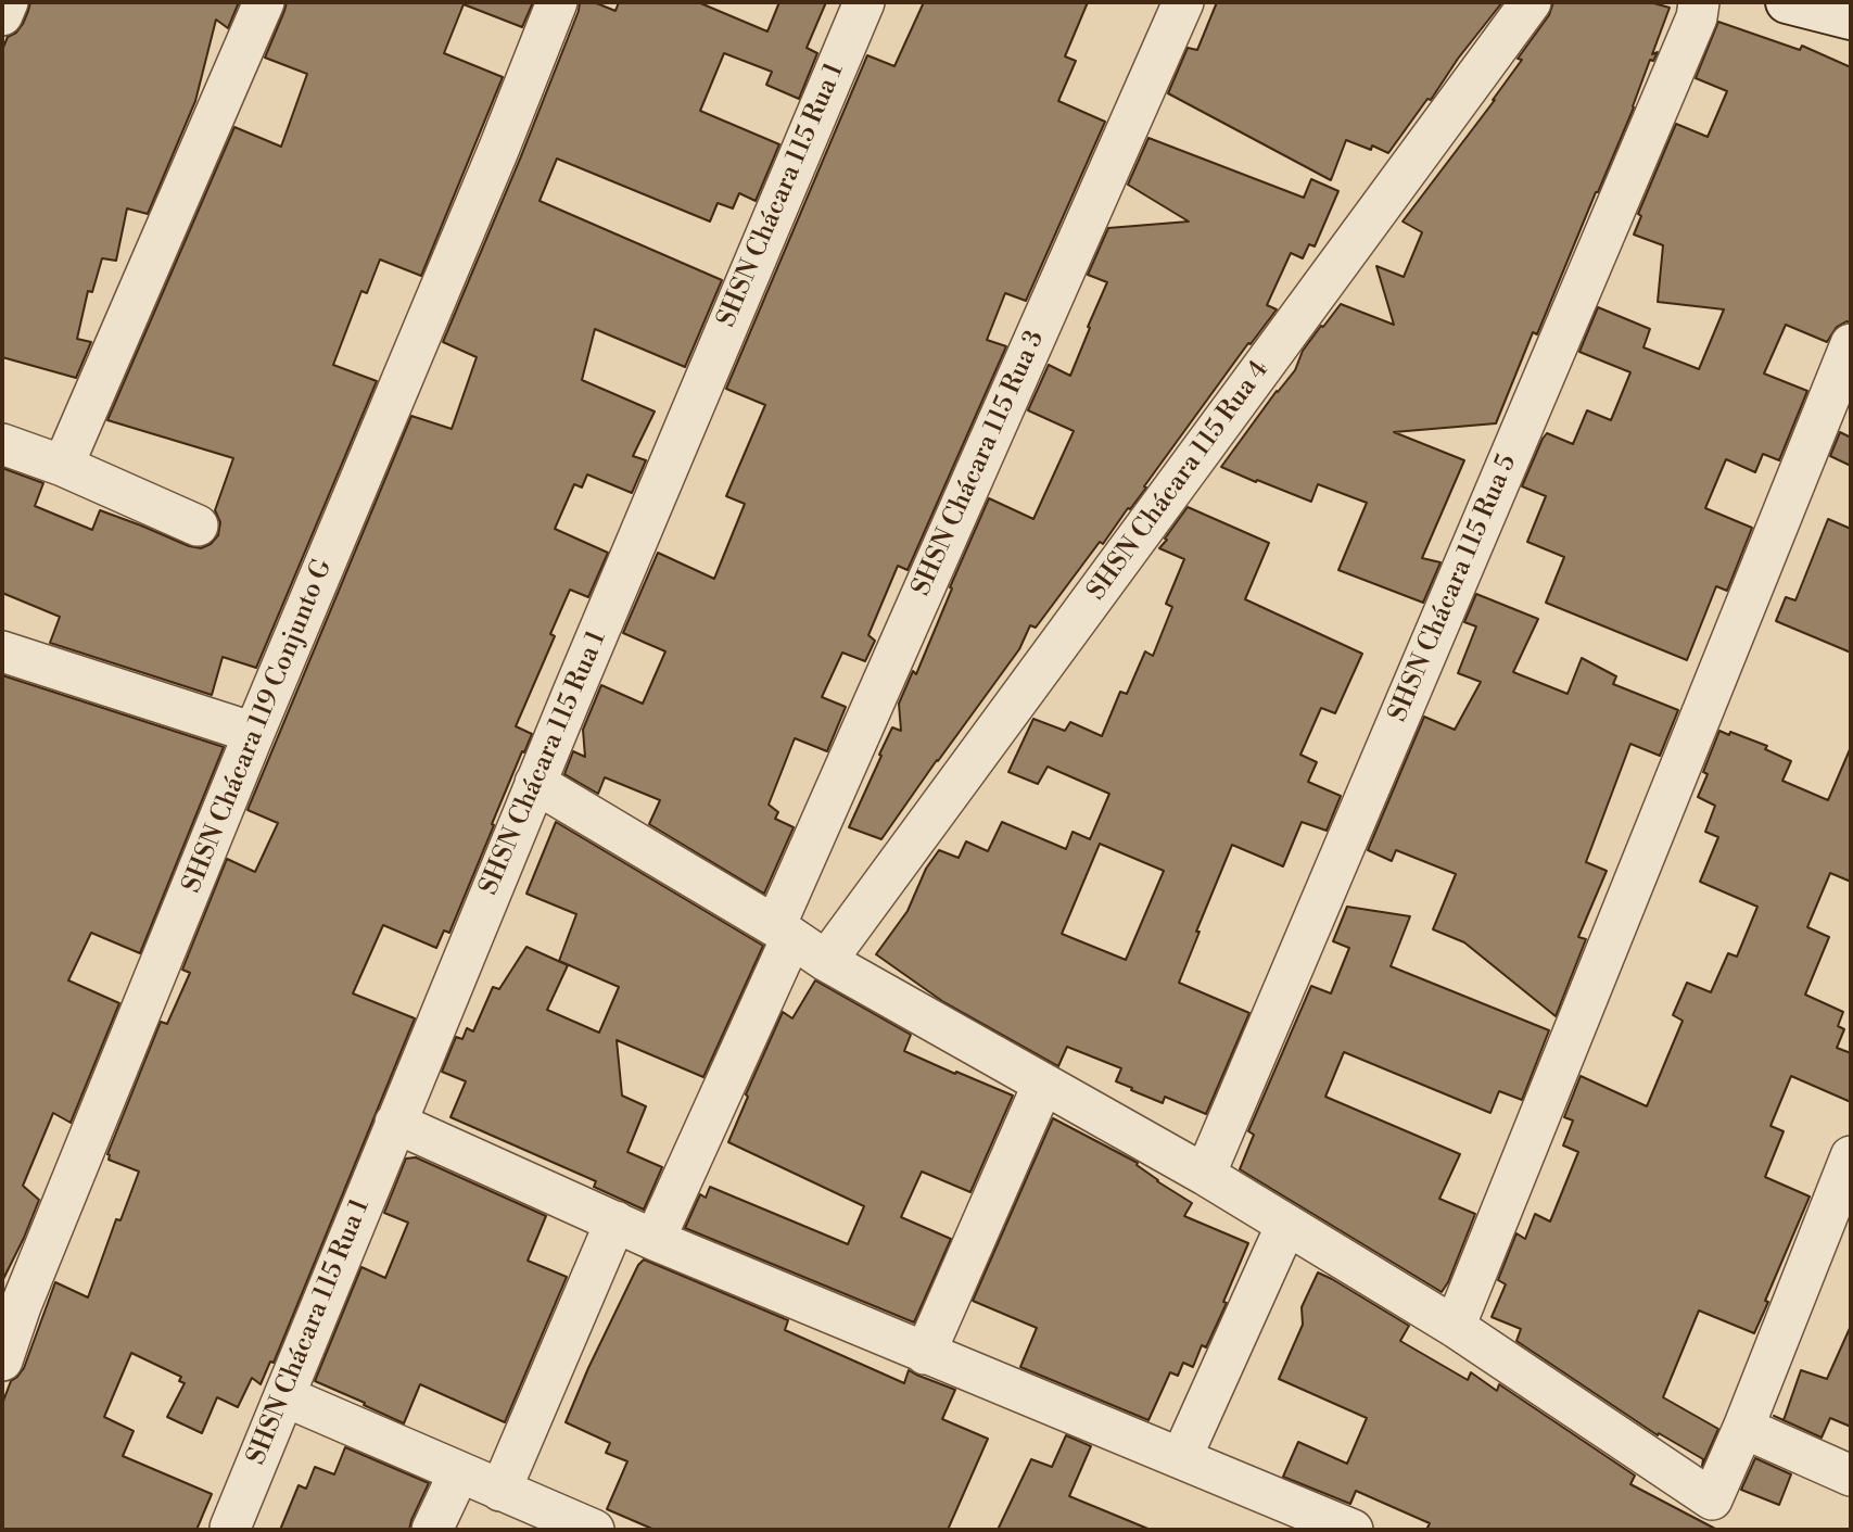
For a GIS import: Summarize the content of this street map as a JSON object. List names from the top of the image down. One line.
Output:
{"streets":{"street":["SHSN Chácara 115 Rua 1","SHSN Chácara 115 Rua 3","SHSN Chácara 115 Rua 4","SHSN Chácara 115 Rua 5","SHSN Chácara 119 Conjunto G"]}}
